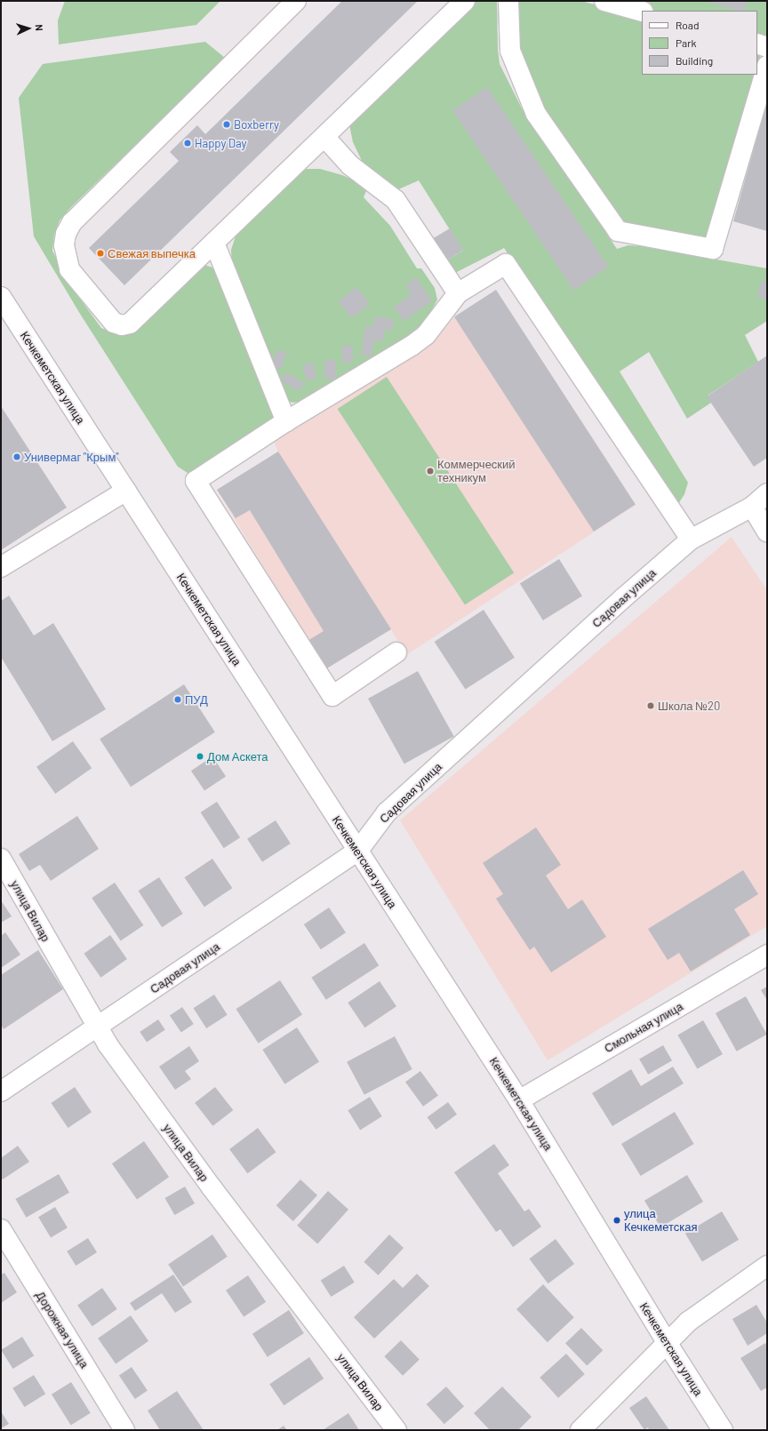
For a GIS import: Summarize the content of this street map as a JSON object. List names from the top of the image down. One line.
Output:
{"streets":{"street":["Кечкеметская улица","Садовая улица","улица Вилар","Смольная улица","Дорожная улица"]},"crossings":[["Кечкеметская улица","Садовая улица"],["Кечкеметская улица","Смольная улица"],["Садовая улица","улица Вилар"]],"places":["Boxberry","Happy Day","Свежая выпечка","Универмаг \"Крым\"","Коммерческий техникум","ПУД","Школа №20","Дом Аскета","улица Кечкеметская"],"legend":["Road","Park","Building"],"north":"right"}
